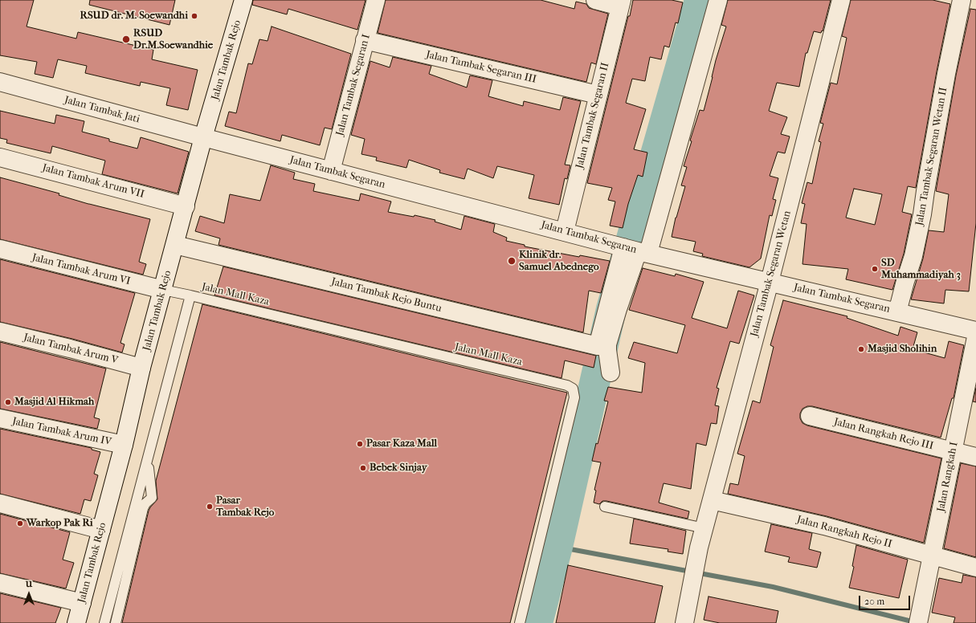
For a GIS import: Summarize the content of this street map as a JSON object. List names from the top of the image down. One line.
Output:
{"streets":{"street":["Jalan Tambak Rejo","Jalan Tambak Segaran III","Jalan Tambak Segaran I","Jalan Tambak Jati","Jalan Tambak Segaran II","Jalan Tambak Segaran Wetan II","Jalan Tambak Segaran","Jalan Tambak Arum VII","Jalan Tambak Arum VI","Jalan Tambak Segaran Wetan","Jalan Tambak Rejo Buntu","Jalan Tambak Arum V","Jalan Tambak Arum IV","Jalan Rangkah Rejo III","Jalan Rangkah I","Jalan Rangkah Rejo II"],"lane":["Jalan Mall Kaza"]},"crossings":[["Jalan Tambak Rejo","Jalan Tambak Jati"],["Jalan Tambak Rejo","Jalan Tambak Segaran"],["Jalan Tambak Rejo","Jalan Tambak Arum VII"],["Jalan Tambak Rejo","Jalan Tambak Arum VI"],["Jalan Tambak Rejo","Jalan Mall Kaza"],["Jalan Tambak Rejo","Jalan Tambak Rejo Buntu"],["Jalan Tambak Rejo","Jalan Tambak Arum V"],["Jalan Tambak Rejo","Jalan Tambak Arum IV"],["Jalan Tambak Segaran III","Jalan Tambak Segaran I"],["Jalan Tambak Segaran III","Jalan Tambak Segaran II"],["Jalan Tambak Segaran I","Jalan Tambak Segaran"],["Jalan Tambak Jati","Jalan Tambak Segaran"],["Jalan Tambak Segaran II","Jalan Tambak Segaran"],["Jalan Tambak Segaran Wetan II","Jalan Tambak Segaran"],["Jalan Tambak Segaran","Jalan Tambak Segaran Wetan"],["Jalan Tambak Segaran","Jalan Tambak Rejo Buntu"],["Jalan Tambak Arum VI","Jalan Mall Kaza"],["Jalan Tambak Segaran Wetan","Jalan Rangkah Rejo II"],["Jalan Rangkah Rejo III","Jalan Rangkah I"],["Jalan Rangkah I","Jalan Rangkah Rejo II"]],"places":["RSUD dr. M. Soewandhi","RSUD Dr.M.Soewandhie","Klinik dr. Samuel Abednego","SD Muhammadiyah 3","Masjid Sholihin","Masjid Al Hikmah","Pasar Kaza Mall","Bebek Sinjay","Pasar Tambak Rejo","Warkop Pak Ri"],"scale_bar":"20 m","north":"top"}
